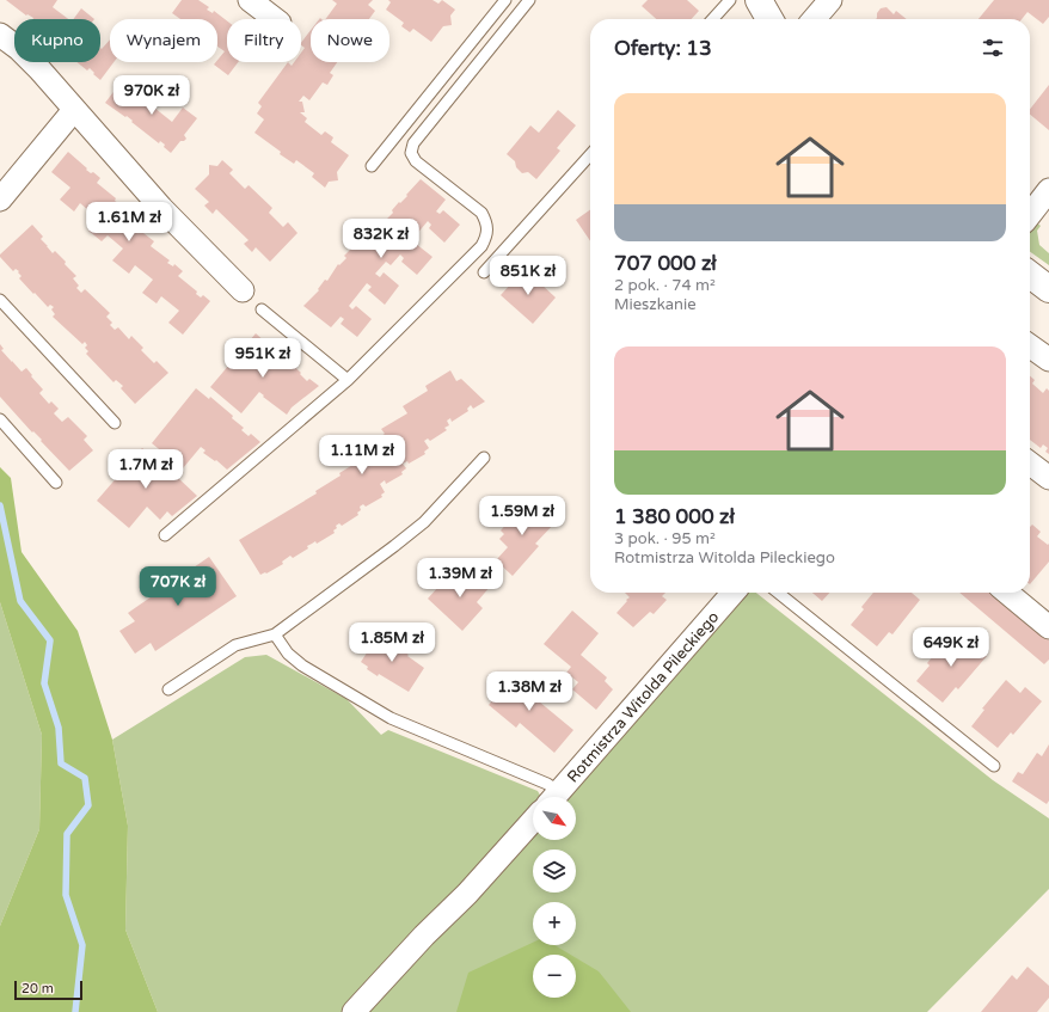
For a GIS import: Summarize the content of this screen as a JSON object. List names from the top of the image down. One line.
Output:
{"streets":{"street":["Rotmistrza Witolda Pileckiego"]},"scale_bar":"20 m","north":"bottom right","page":{"chip":["Kupno","Wynajem","Filtry","Nowe"],"heading":"Oferty: 13","price":["970K zł","1.61M zł","832K zł","851K zł","951K zł","1.11M zł","1.7M zł","1.59M zł","1.39M zł","707K zł","1.85M zł","649K zł","1.38M zł"],"list":[{"name":"707 000 zł","note":"2 pok. · 74 m² · Mieszkanie"},{"name":"1 380 000 zł","note":"3 pok. · 95 m² · Rotmistrza Witolda Pileckiego"}],"map_buttons":["+","−"],"scale":"20 m"}}
